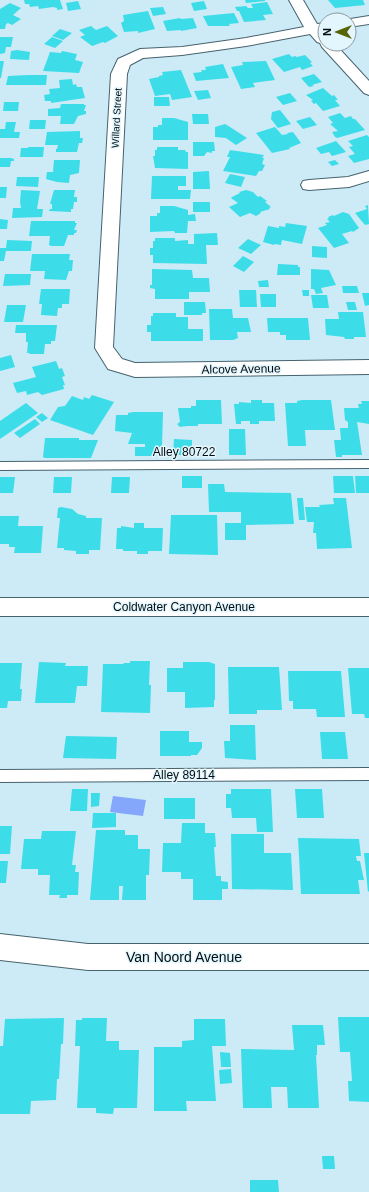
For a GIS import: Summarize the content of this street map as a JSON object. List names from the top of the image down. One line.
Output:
{"streets":{"street":["Willard Street","Alcove Avenue","Coldwater Canyon Avenue","Van Noord Avenue"],"lane":["Alley 80722","Alley 89114"]},"crossings":[["Willard Street","Alcove Avenue"]],"north":"left"}
